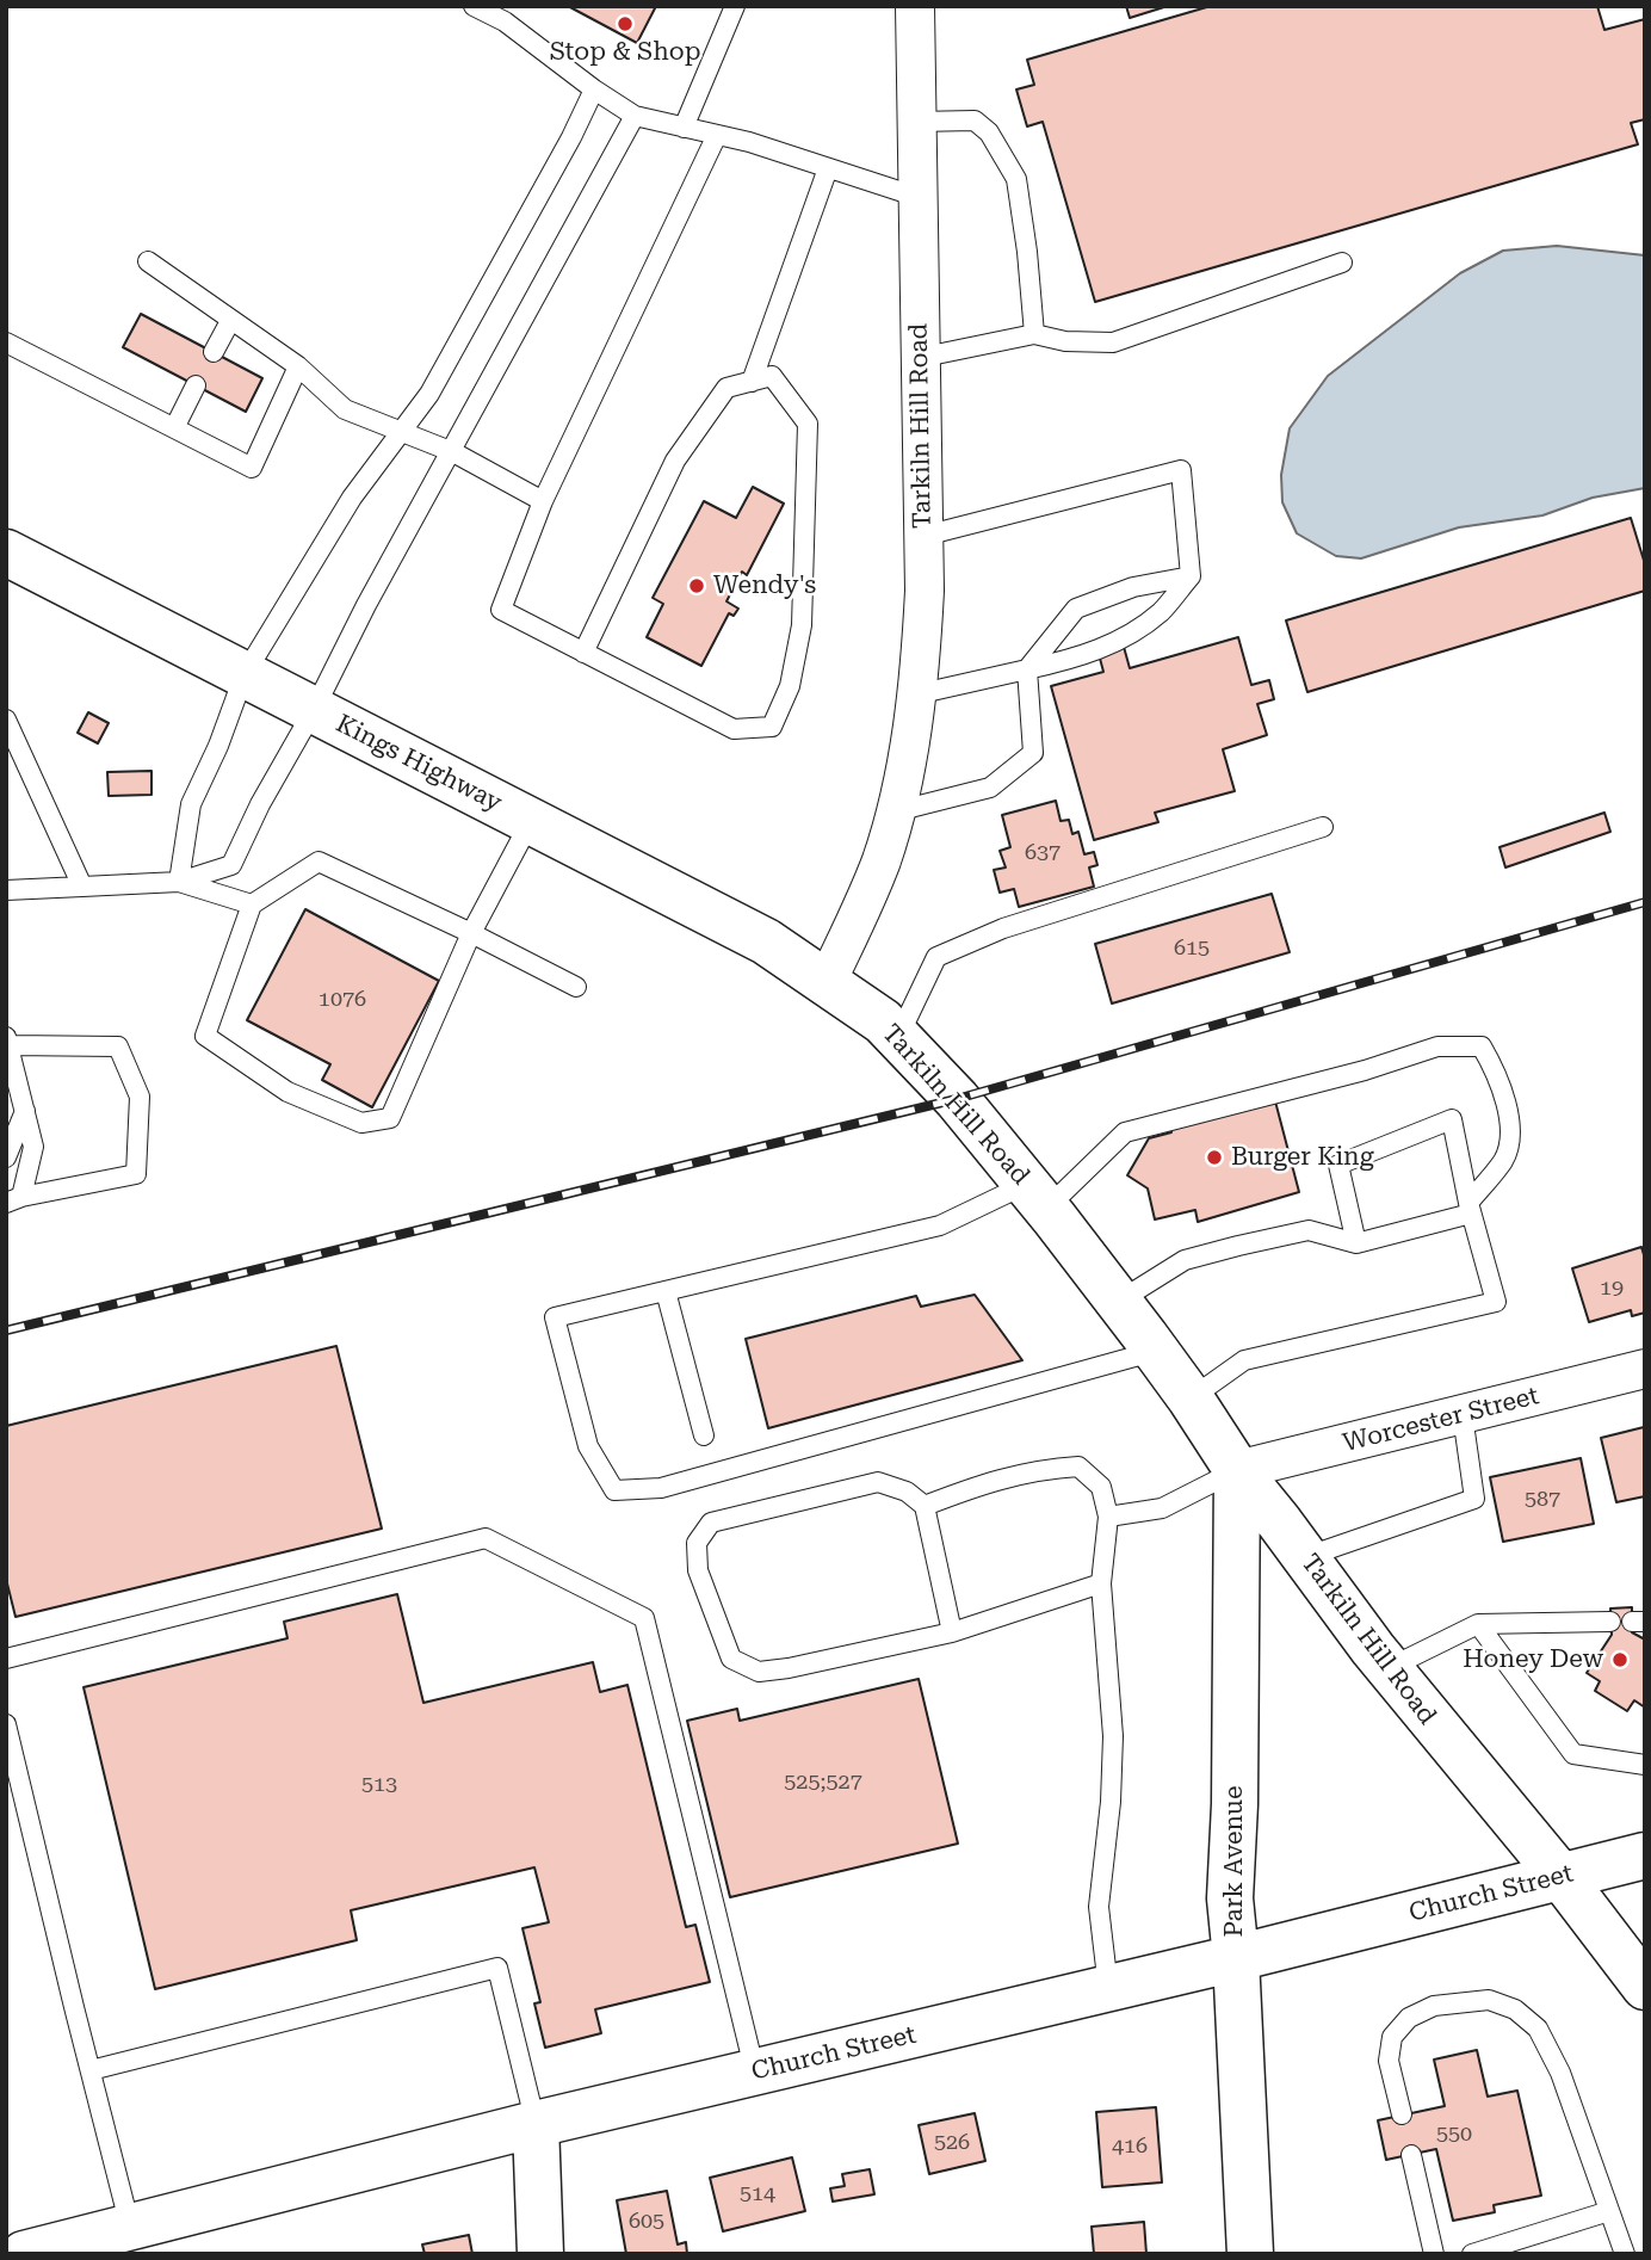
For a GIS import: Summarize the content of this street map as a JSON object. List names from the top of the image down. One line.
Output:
{"streets":{"main road":["Tarkiln Hill Road","Kings Highway","Park Avenue","Church Street"],"street":["Worcester Street"]},"crossings":[["Tarkiln Hill Road","Kings Highway"],["Tarkiln Hill Road","Worcester Street"],["Tarkiln Hill Road","Park Avenue"],["Tarkiln Hill Road","Church Street"],["Worcester Street","Park Avenue"],["Park Avenue","Church Street"]],"places":["Stop & Shop","Wendy's","Burger King","Honey Dew"],"house_numbers":["637","615","1076","19","587","525;527","513","550","526","416","514","605"]}
